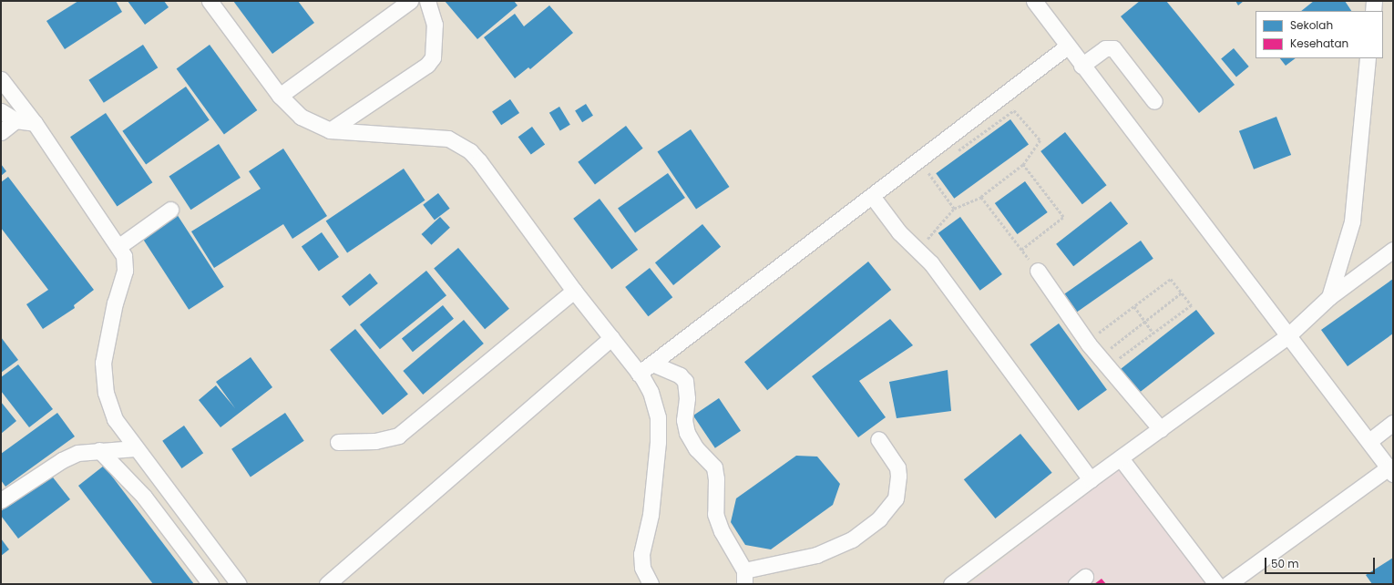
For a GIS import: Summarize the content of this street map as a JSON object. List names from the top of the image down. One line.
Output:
{"legend":["Sekolah","Kesehatan"],"scale_bar":"50 m"}
